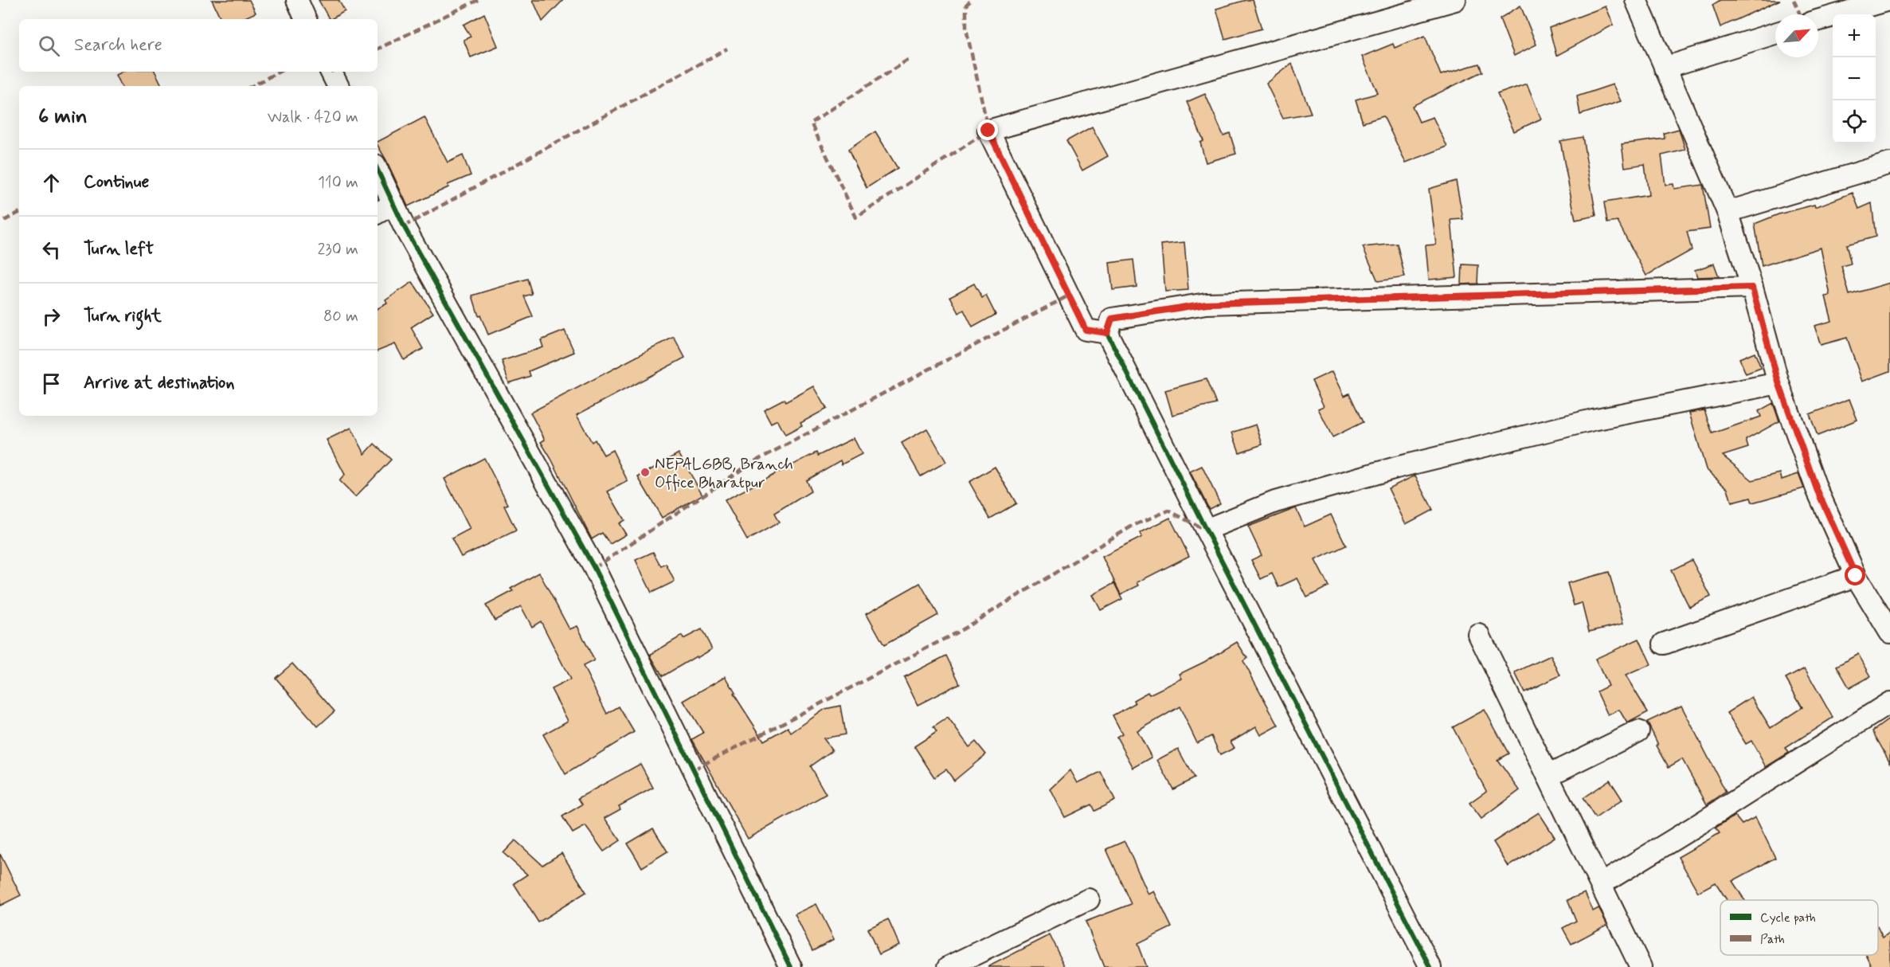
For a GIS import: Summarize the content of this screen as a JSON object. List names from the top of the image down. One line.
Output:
{"places":["NEPALGBB, Branch Office Bharatpur"],"legend":["Cycle path","Path"],"north":"top right","page":{"map_buttons":["+","−"],"search":"Search here","heading":["6 min","Walk · 420 m"],"list":[["Continue","110 m"],["Turn left","230 m"],["Turn right","80 m"],"Arrive at destination"]}}
